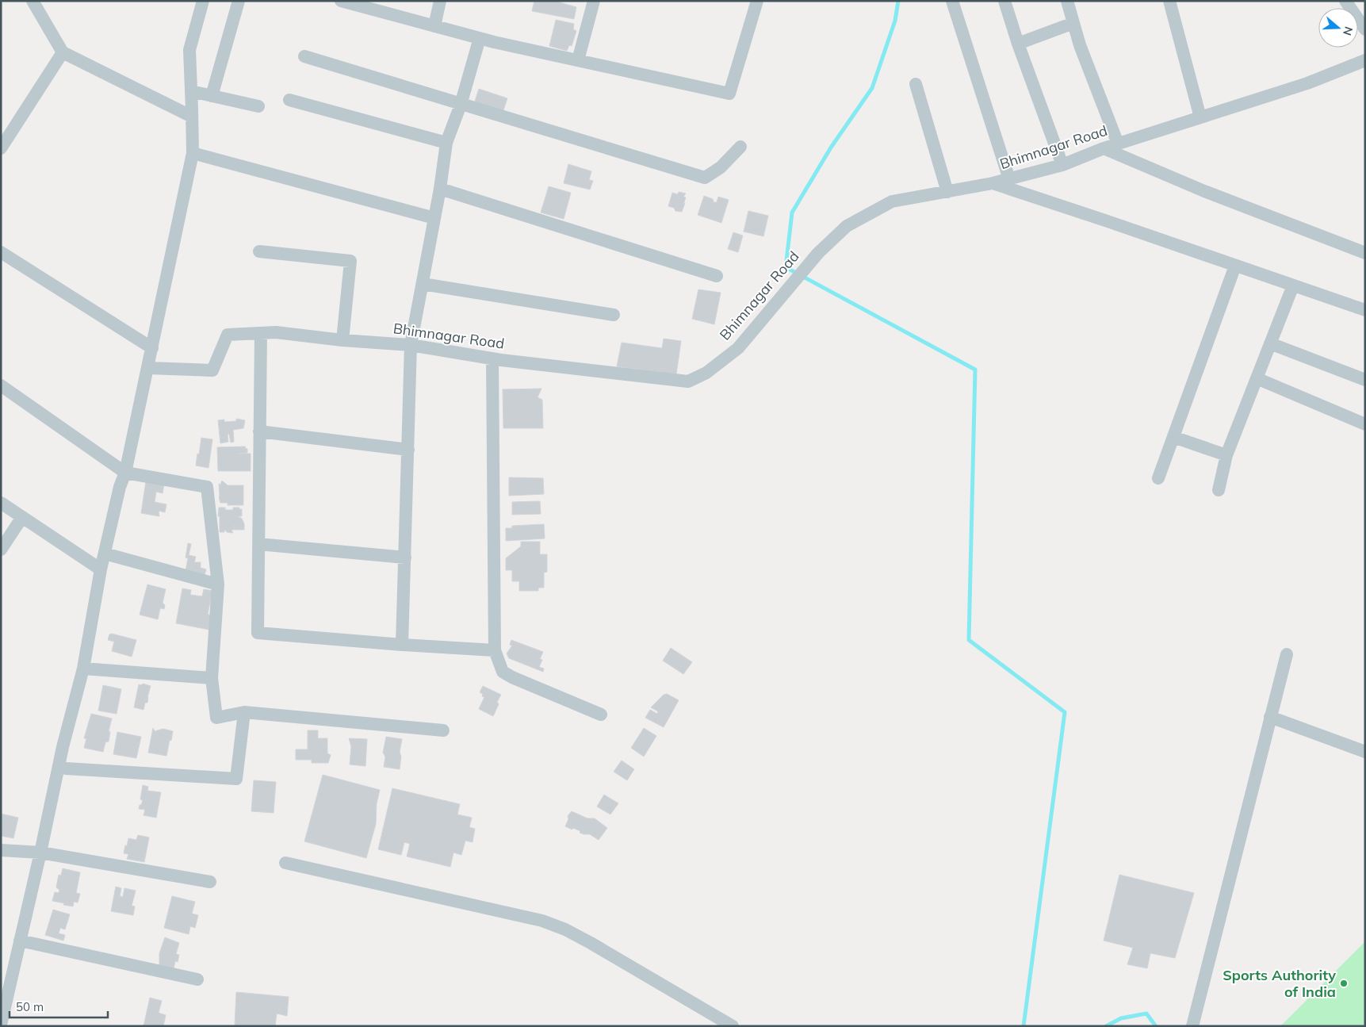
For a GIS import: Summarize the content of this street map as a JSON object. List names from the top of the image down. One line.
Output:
{"streets":{"street":["Bhimnagar Road"]},"places":["Sports Authority of India"],"scale_bar":"50 m","north":"right"}
